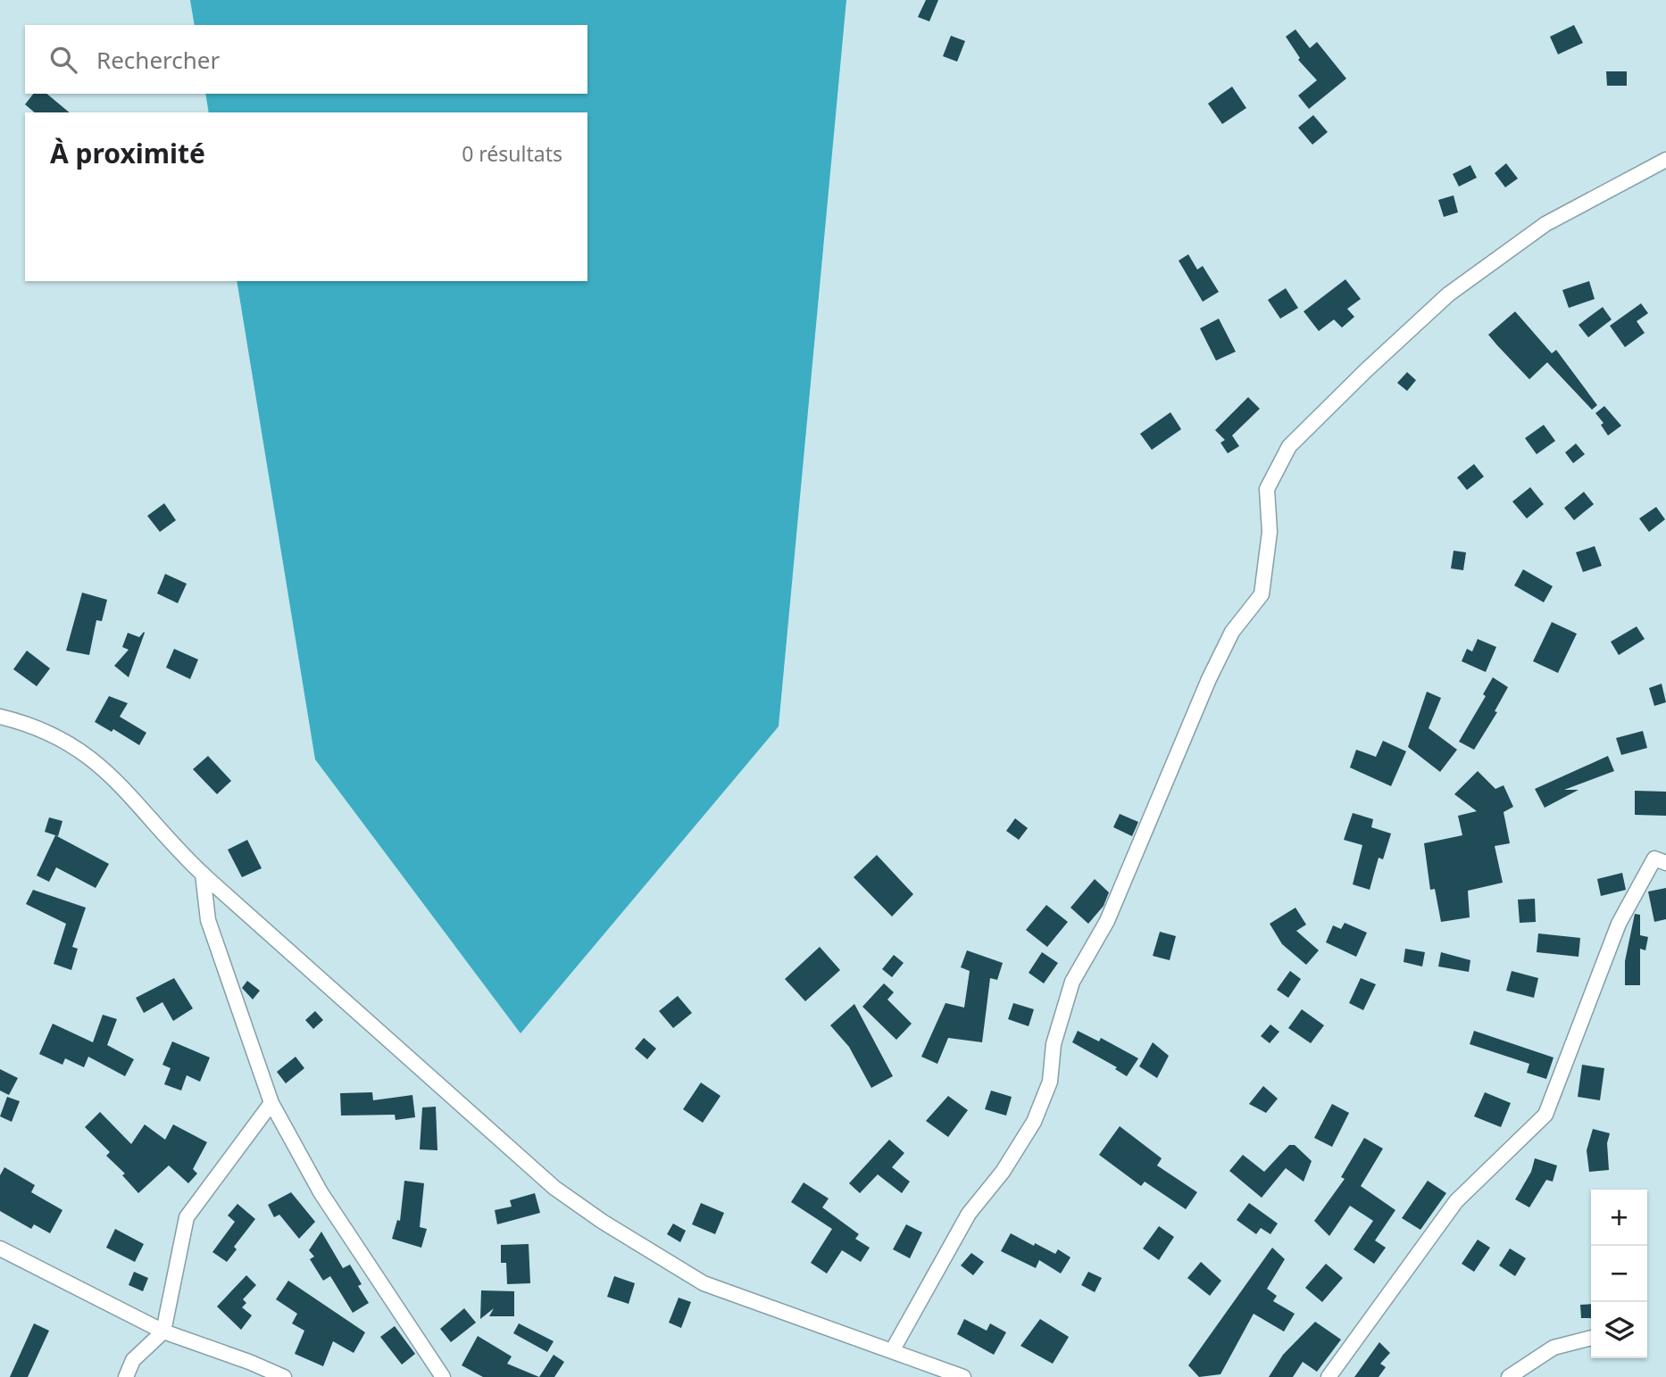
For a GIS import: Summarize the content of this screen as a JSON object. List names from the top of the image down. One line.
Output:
{"page":{"search":"Rechercher","heading":["À proximité","0 résultats"],"map_buttons":["+","−"]}}
